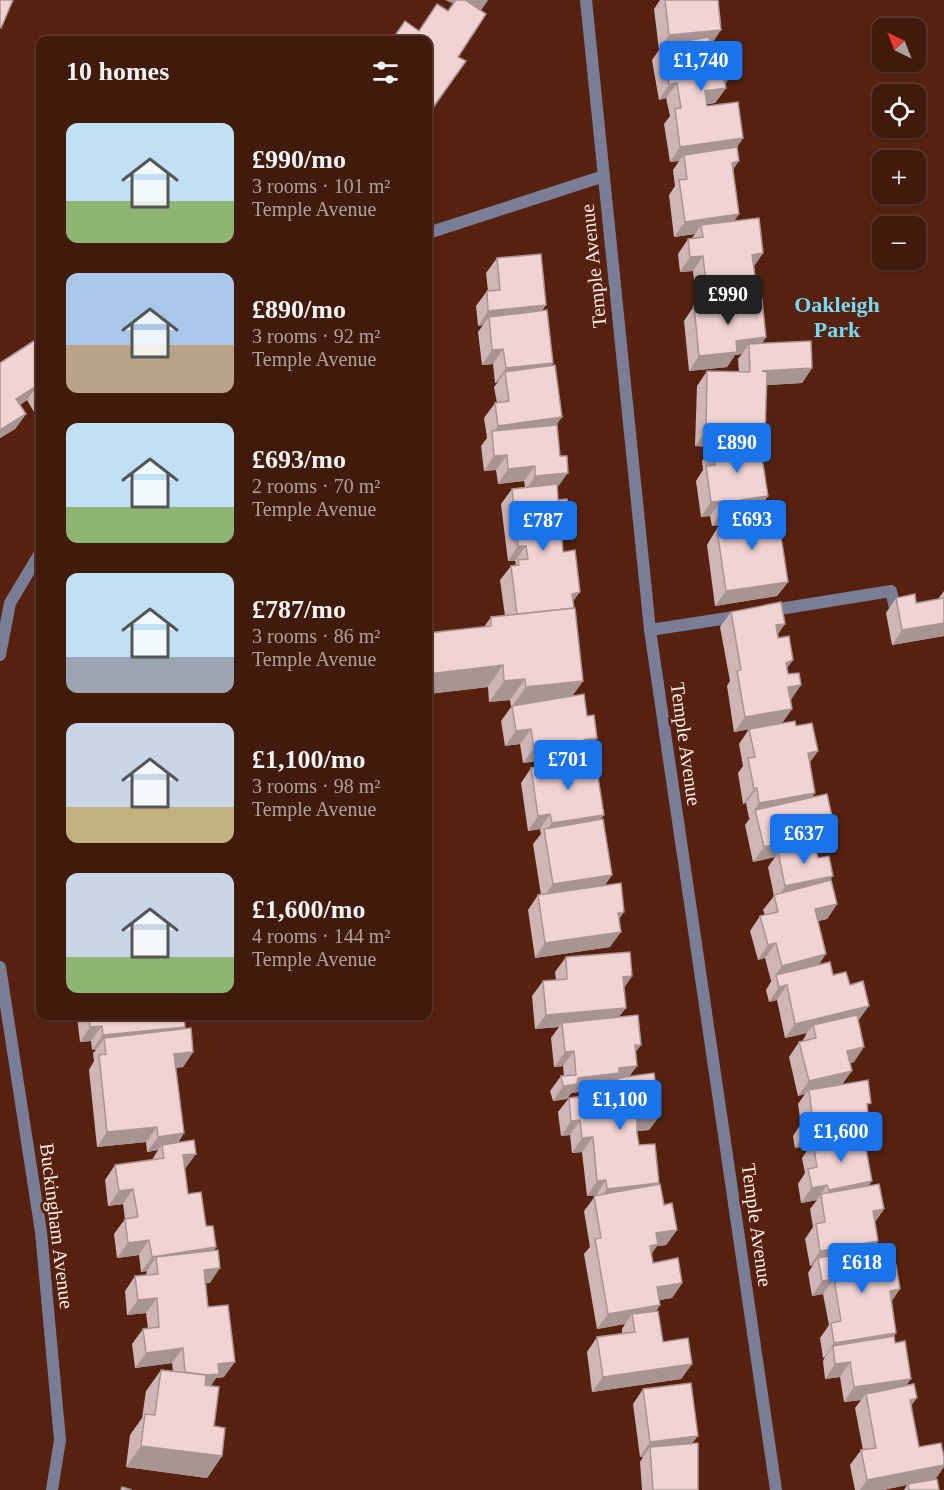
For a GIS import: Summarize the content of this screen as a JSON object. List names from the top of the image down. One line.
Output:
{"streets":{"street":["Temple Avenue","Buckingham Avenue"]},"districts":["Oakleigh Park"],"north":"top left","page":{"map_buttons":["+","−"],"heading":"10 homes","price":["£1,740","£990","£890","£693","£787","£701","£637","£1,100","£1,600","£618"],"list":[{"name":"£990/mo","note":"3 rooms · 101 m² · Temple Avenue"},{"name":"£890/mo","note":"3 rooms · 92 m² · Temple Avenue"},{"name":"£693/mo","note":"2 rooms · 70 m² · Temple Avenue"},{"name":"£787/mo","note":"3 rooms · 86 m² · Temple Avenue"},{"name":"£1,100/mo","note":"3 rooms · 98 m² · Temple Avenue"},{"name":"£1,600/mo","note":"4 rooms · 144 m² · Temple Avenue"}]}}
